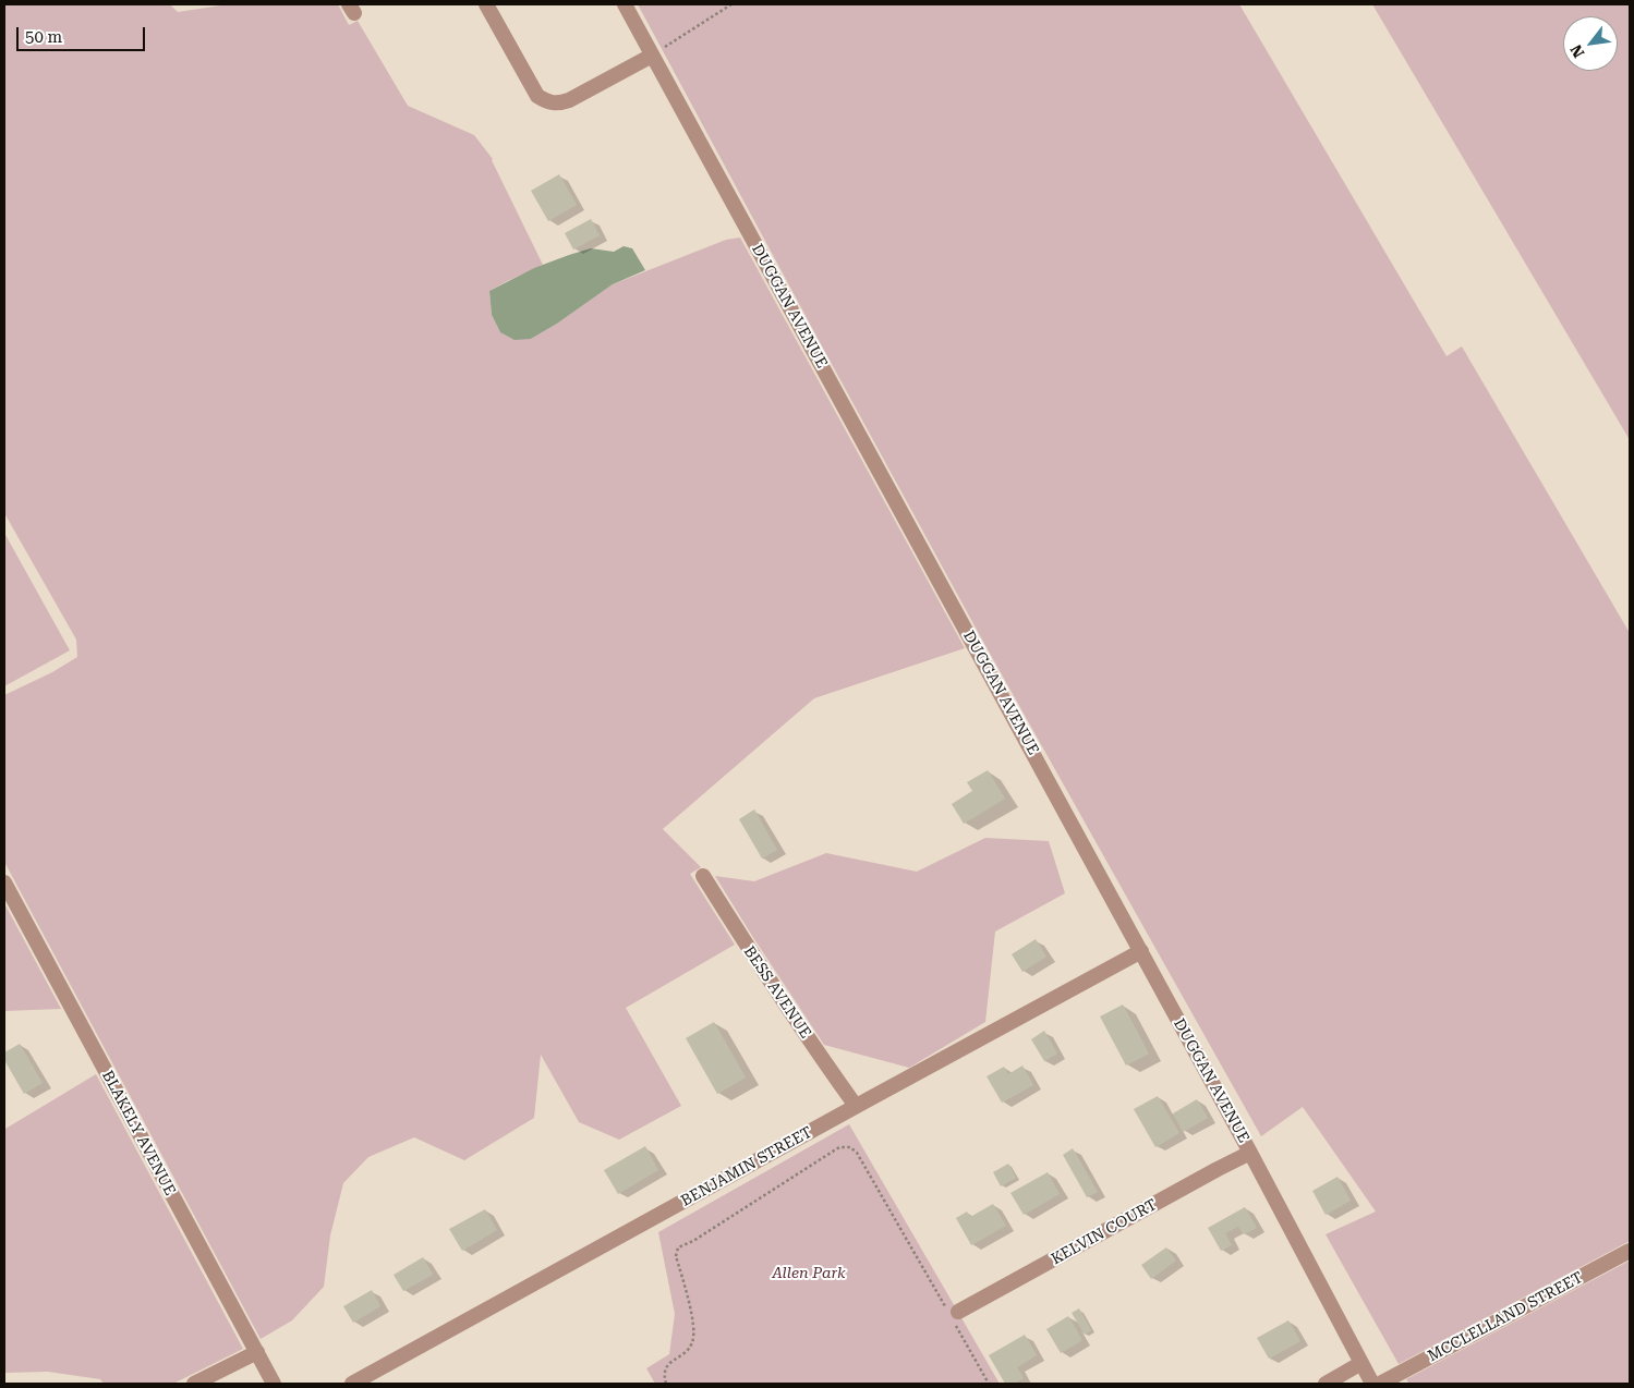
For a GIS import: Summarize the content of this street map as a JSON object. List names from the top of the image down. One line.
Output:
{"streets":{"street":["DUGGAN AVENUE","BESS AVENUE","BLAKELY AVENUE","BENJAMIN STREET","KELVIN COURT","MCCLELLAND STREET"]},"crossings":[["DUGGAN AVENUE","BENJAMIN STREET"],["DUGGAN AVENUE","KELVIN COURT"],["BESS AVENUE","BENJAMIN STREET"]],"parks":["Allen Park"],"scale_bar":"50 m","north":"bottom left"}
